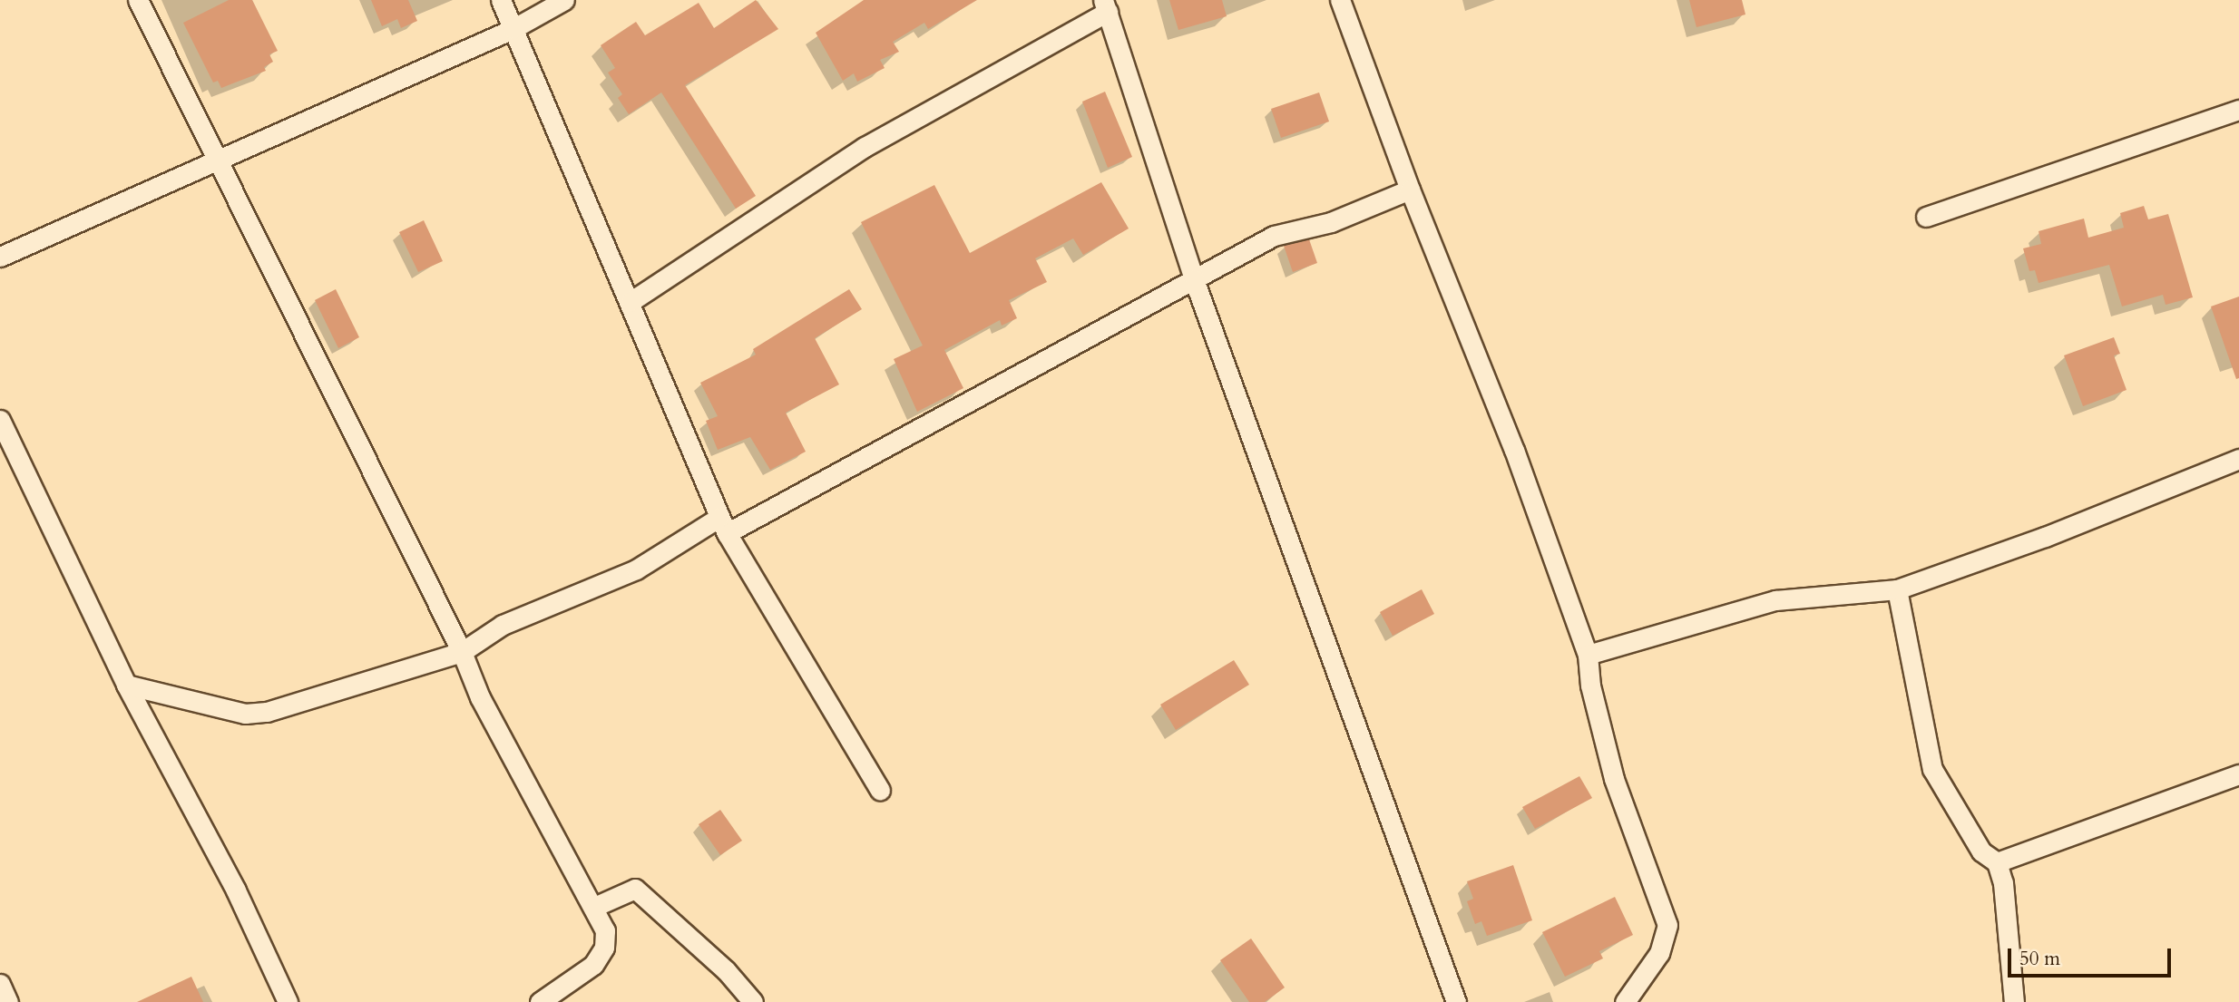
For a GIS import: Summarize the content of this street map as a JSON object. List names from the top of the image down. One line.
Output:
{"scale_bar":"50 m"}
